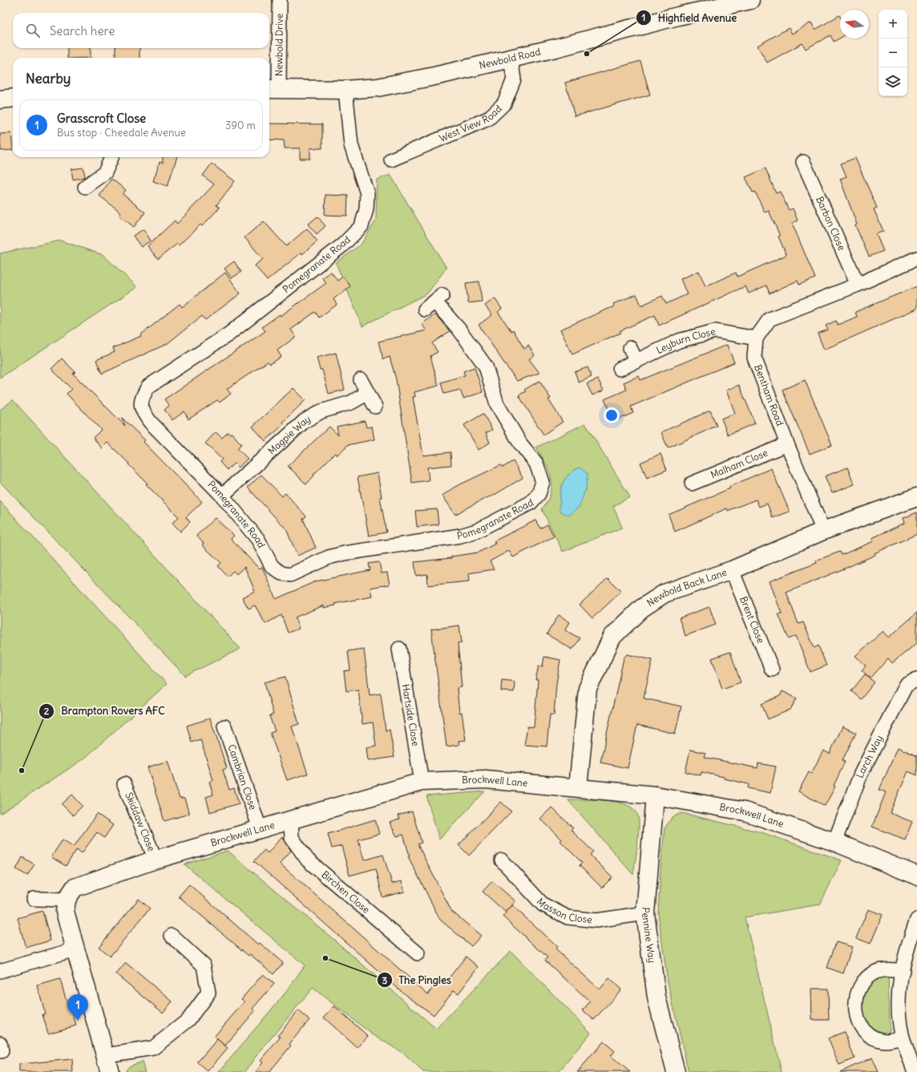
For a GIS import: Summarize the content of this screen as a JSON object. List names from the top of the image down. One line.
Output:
{"streets":{"street":["Newbold Drive","Newbold Road","West View Road","Barbon Close","Pomegranate Road","Leyburn Close","Bentham Road","Magpie Way","Malham Close","Newbold Back Lane","Brent Close","Hartside Close","Larch Way","Cambrian Close","Brockwell Lane","Skiddaw Close","Birchen Close","Masson Close","Pennine Way"]},"crossings":[["Newbold Drive","Newbold Road"],["Newbold Road","West View Road"],["Newbold Road","Pomegranate Road"],["Pomegranate Road","Magpie Way"],["Leyburn Close","Bentham Road"],["Bentham Road","Malham Close"],["Bentham Road","Newbold Back Lane"],["Newbold Back Lane","Brent Close"],["Newbold Back Lane","Brockwell Lane"],["Hartside Close","Brockwell Lane"],["Larch Way","Brockwell Lane"],["Cambrian Close","Brockwell Lane"],["Brockwell Lane","Skiddaw Close"],["Brockwell Lane","Birchen Close"],["Brockwell Lane","Pennine Way"],["Masson Close","Pennine Way"]],"places":["Highfield Avenue","Brampton Rovers AFC","The Pingles"],"north":"left","page":{"map_buttons":["+","−"],"search":"Search here","heading":"Nearby","list":[{"mark":"1","name":"Grasscroft Close","note":"Bus stop · Cheedale Avenue","value":"390 m"}],"pins":"1"}}
